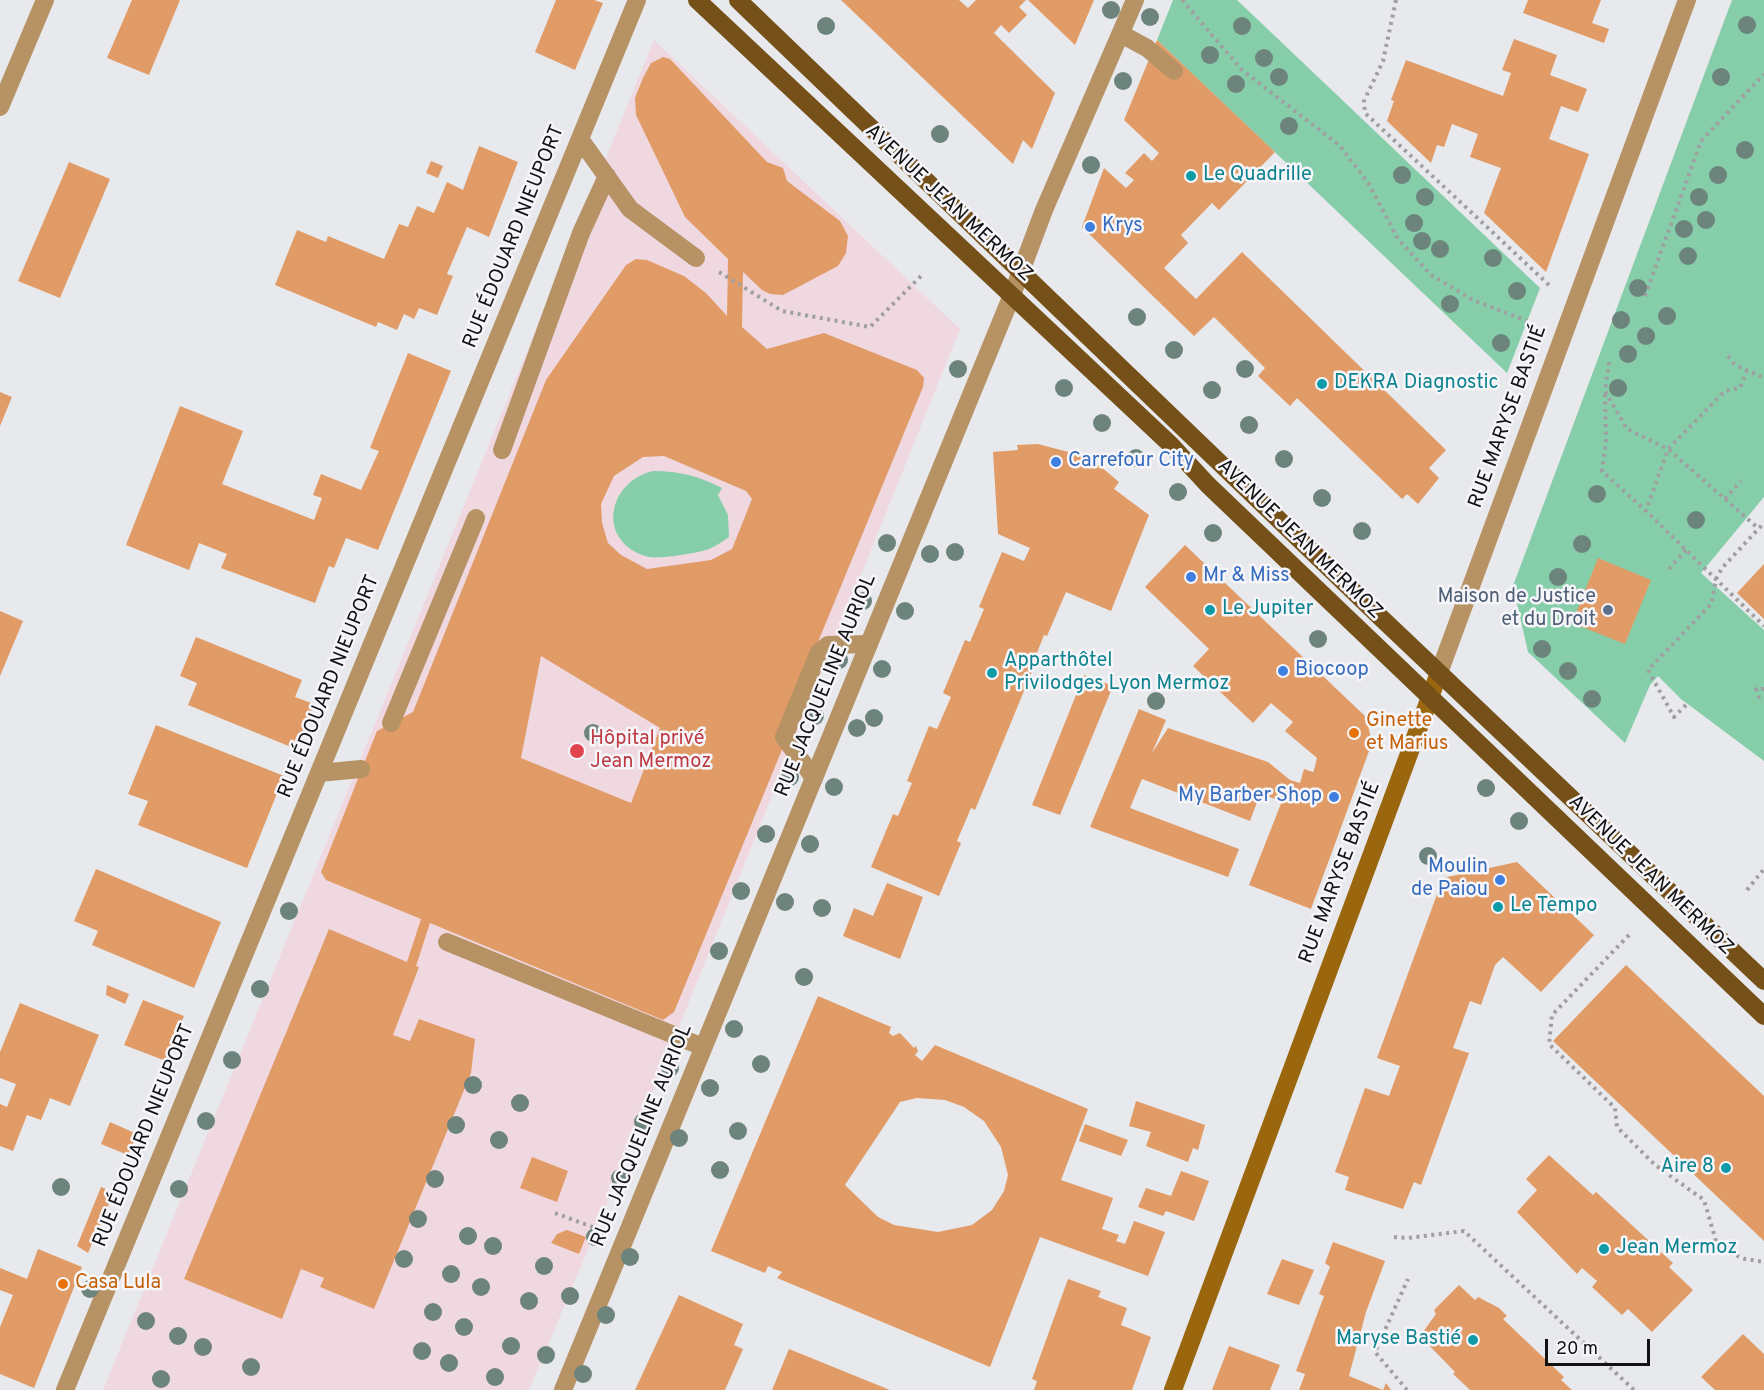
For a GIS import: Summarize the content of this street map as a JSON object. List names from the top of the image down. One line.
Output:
{"streets":{"main road":["AVENUE JEAN MERMOZ"],"street":["RUE ÉDOUARD NIEUPORT","RUE MARYSE BASTIÉ","RUE JACQUELINE AURIOL"]},"crossings":[["AVENUE JEAN MERMOZ","RUE MARYSE BASTIÉ"],["AVENUE JEAN MERMOZ","RUE JACQUELINE AURIOL"]],"places":["Le Quadrille","Krys","DEKRA Diagnostic","Carrefour City","Mr & Miss","Le Jupiter","Maison de Justice et du Droit","Biocoop","Apparthôtel Privilodges Lyon Mermoz","Ginette et Marius","Hôpital privé Jean Mermoz","My Barber Shop","Moulin de Paiou","Le Tempo","Aire 8","Jean Mermoz","Casa Lula","Maryse Bastié"],"scale_bar":"20 m"}
